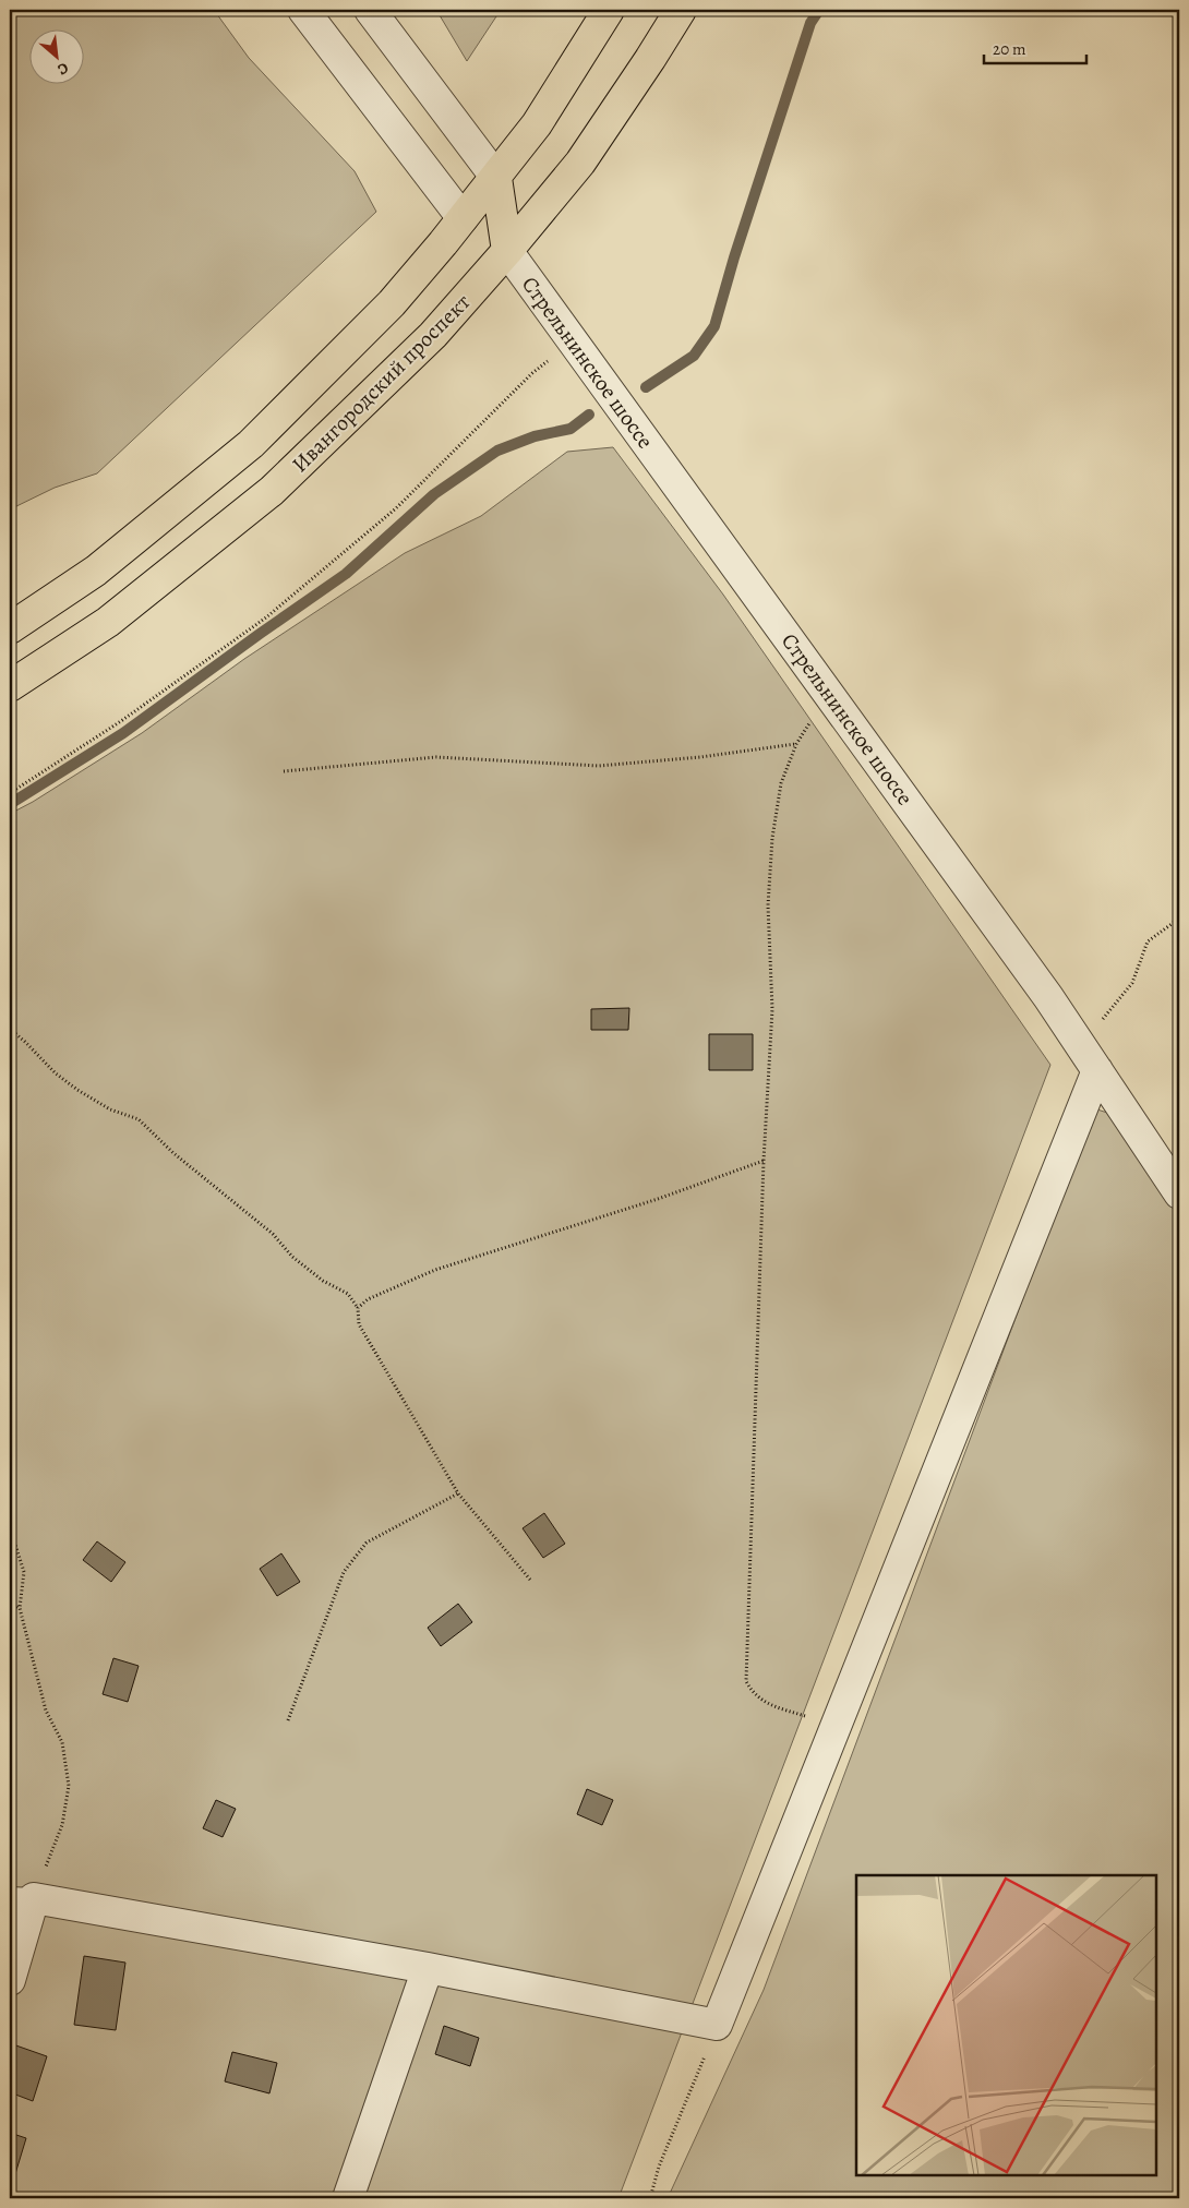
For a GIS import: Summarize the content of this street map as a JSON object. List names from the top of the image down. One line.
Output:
{"streets":{"highway":["Стрельнинское шоссе","Ивангородский проспект"]},"crossings":[["Стрельнинское шоссе","Ивангородский проспект"]],"scale_bar":"20 m","north":"bottom right"}
